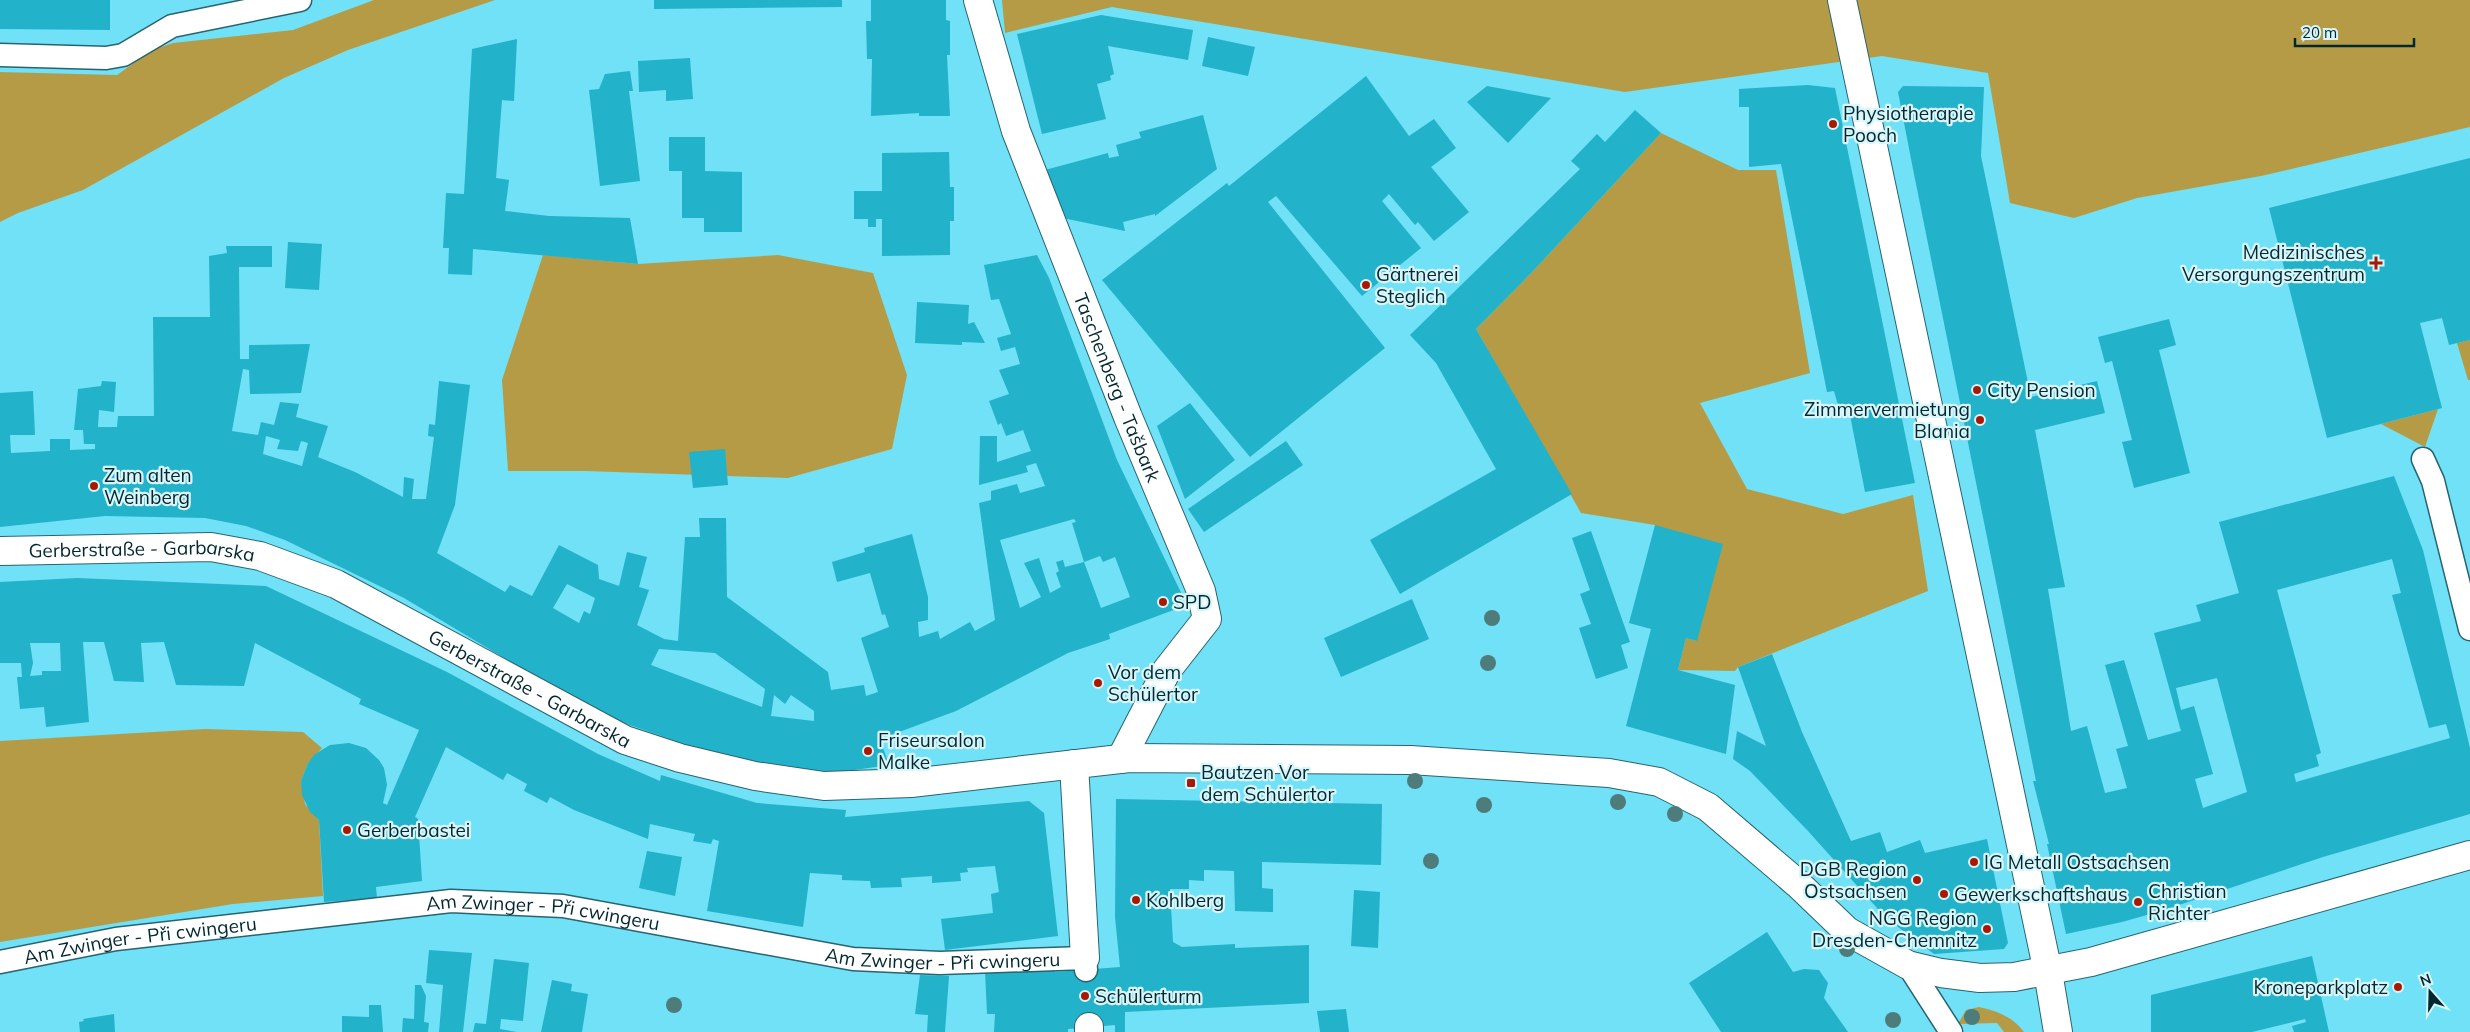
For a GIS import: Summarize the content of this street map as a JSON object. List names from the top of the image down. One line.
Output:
{"streets":{"street":["Taschenberg - Tašbark","Gerberstraße - Garbarska"],"lane":["Am Zwinger - Při cwingeru"]},"crossings":[["Taschenberg - Tašbark","Gerberstraße - Garbarska"]],"places":{"other":["Physiotherapie Pooch","Gärtnerei Steglich","City Pension","Zimmervermietung Blania","Zum alten Weinberg","SPD","Vor dem Schülertor","Friseursalon Malke","Gerberbastei","IG Metall Ostsachsen","DGB Region Ostsachsen","Gewerkschaftshaus","Kohlberg","Christian Richter","NGG Region Dresden-Chemnitz","Kroneparkplatz","Schülerturm"],"health":["Medizinisches Versorgungszentrum"],"transit":["Bautzen Vor dem Schülertor"]},"scale_bar":"20 m","north":"top"}
